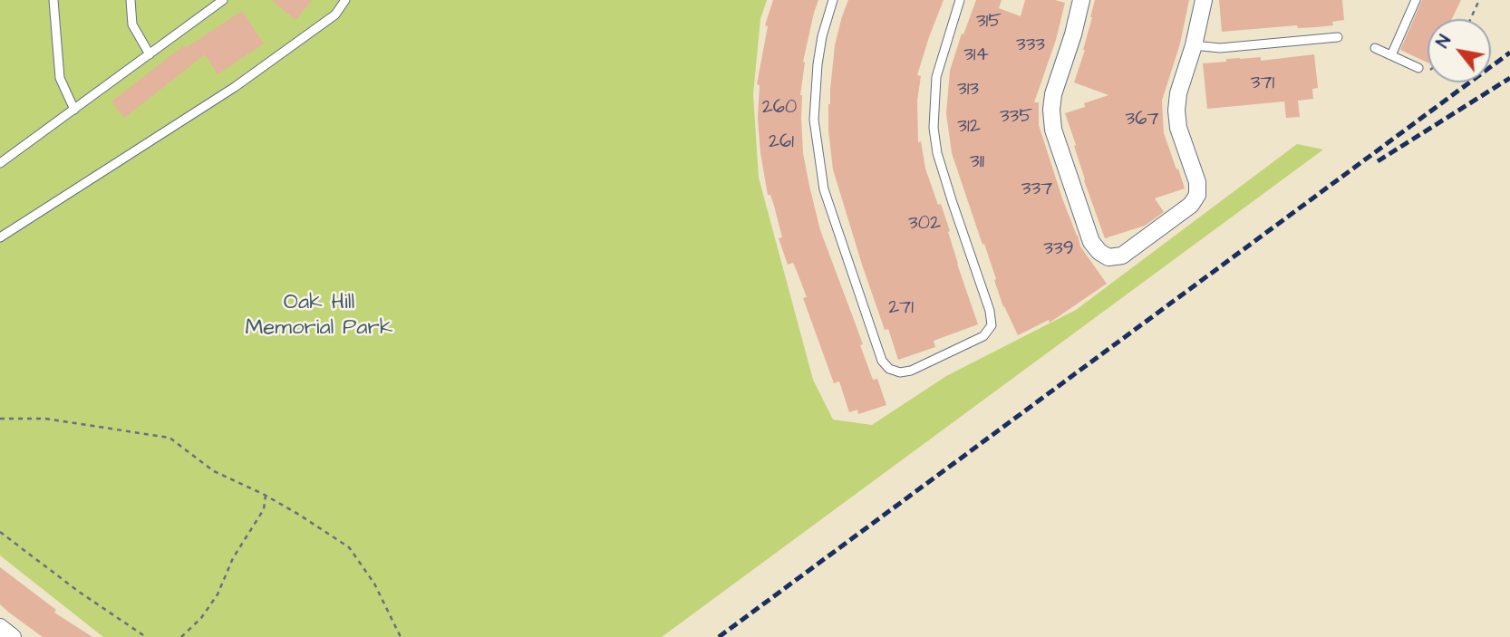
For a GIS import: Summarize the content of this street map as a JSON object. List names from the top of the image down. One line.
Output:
{"parks":["Oak Hill Memorial Park"],"house_numbers":["315","333","314","371","313","260","335","367","312","261","311","337","302","339","271"],"north":"top left"}
